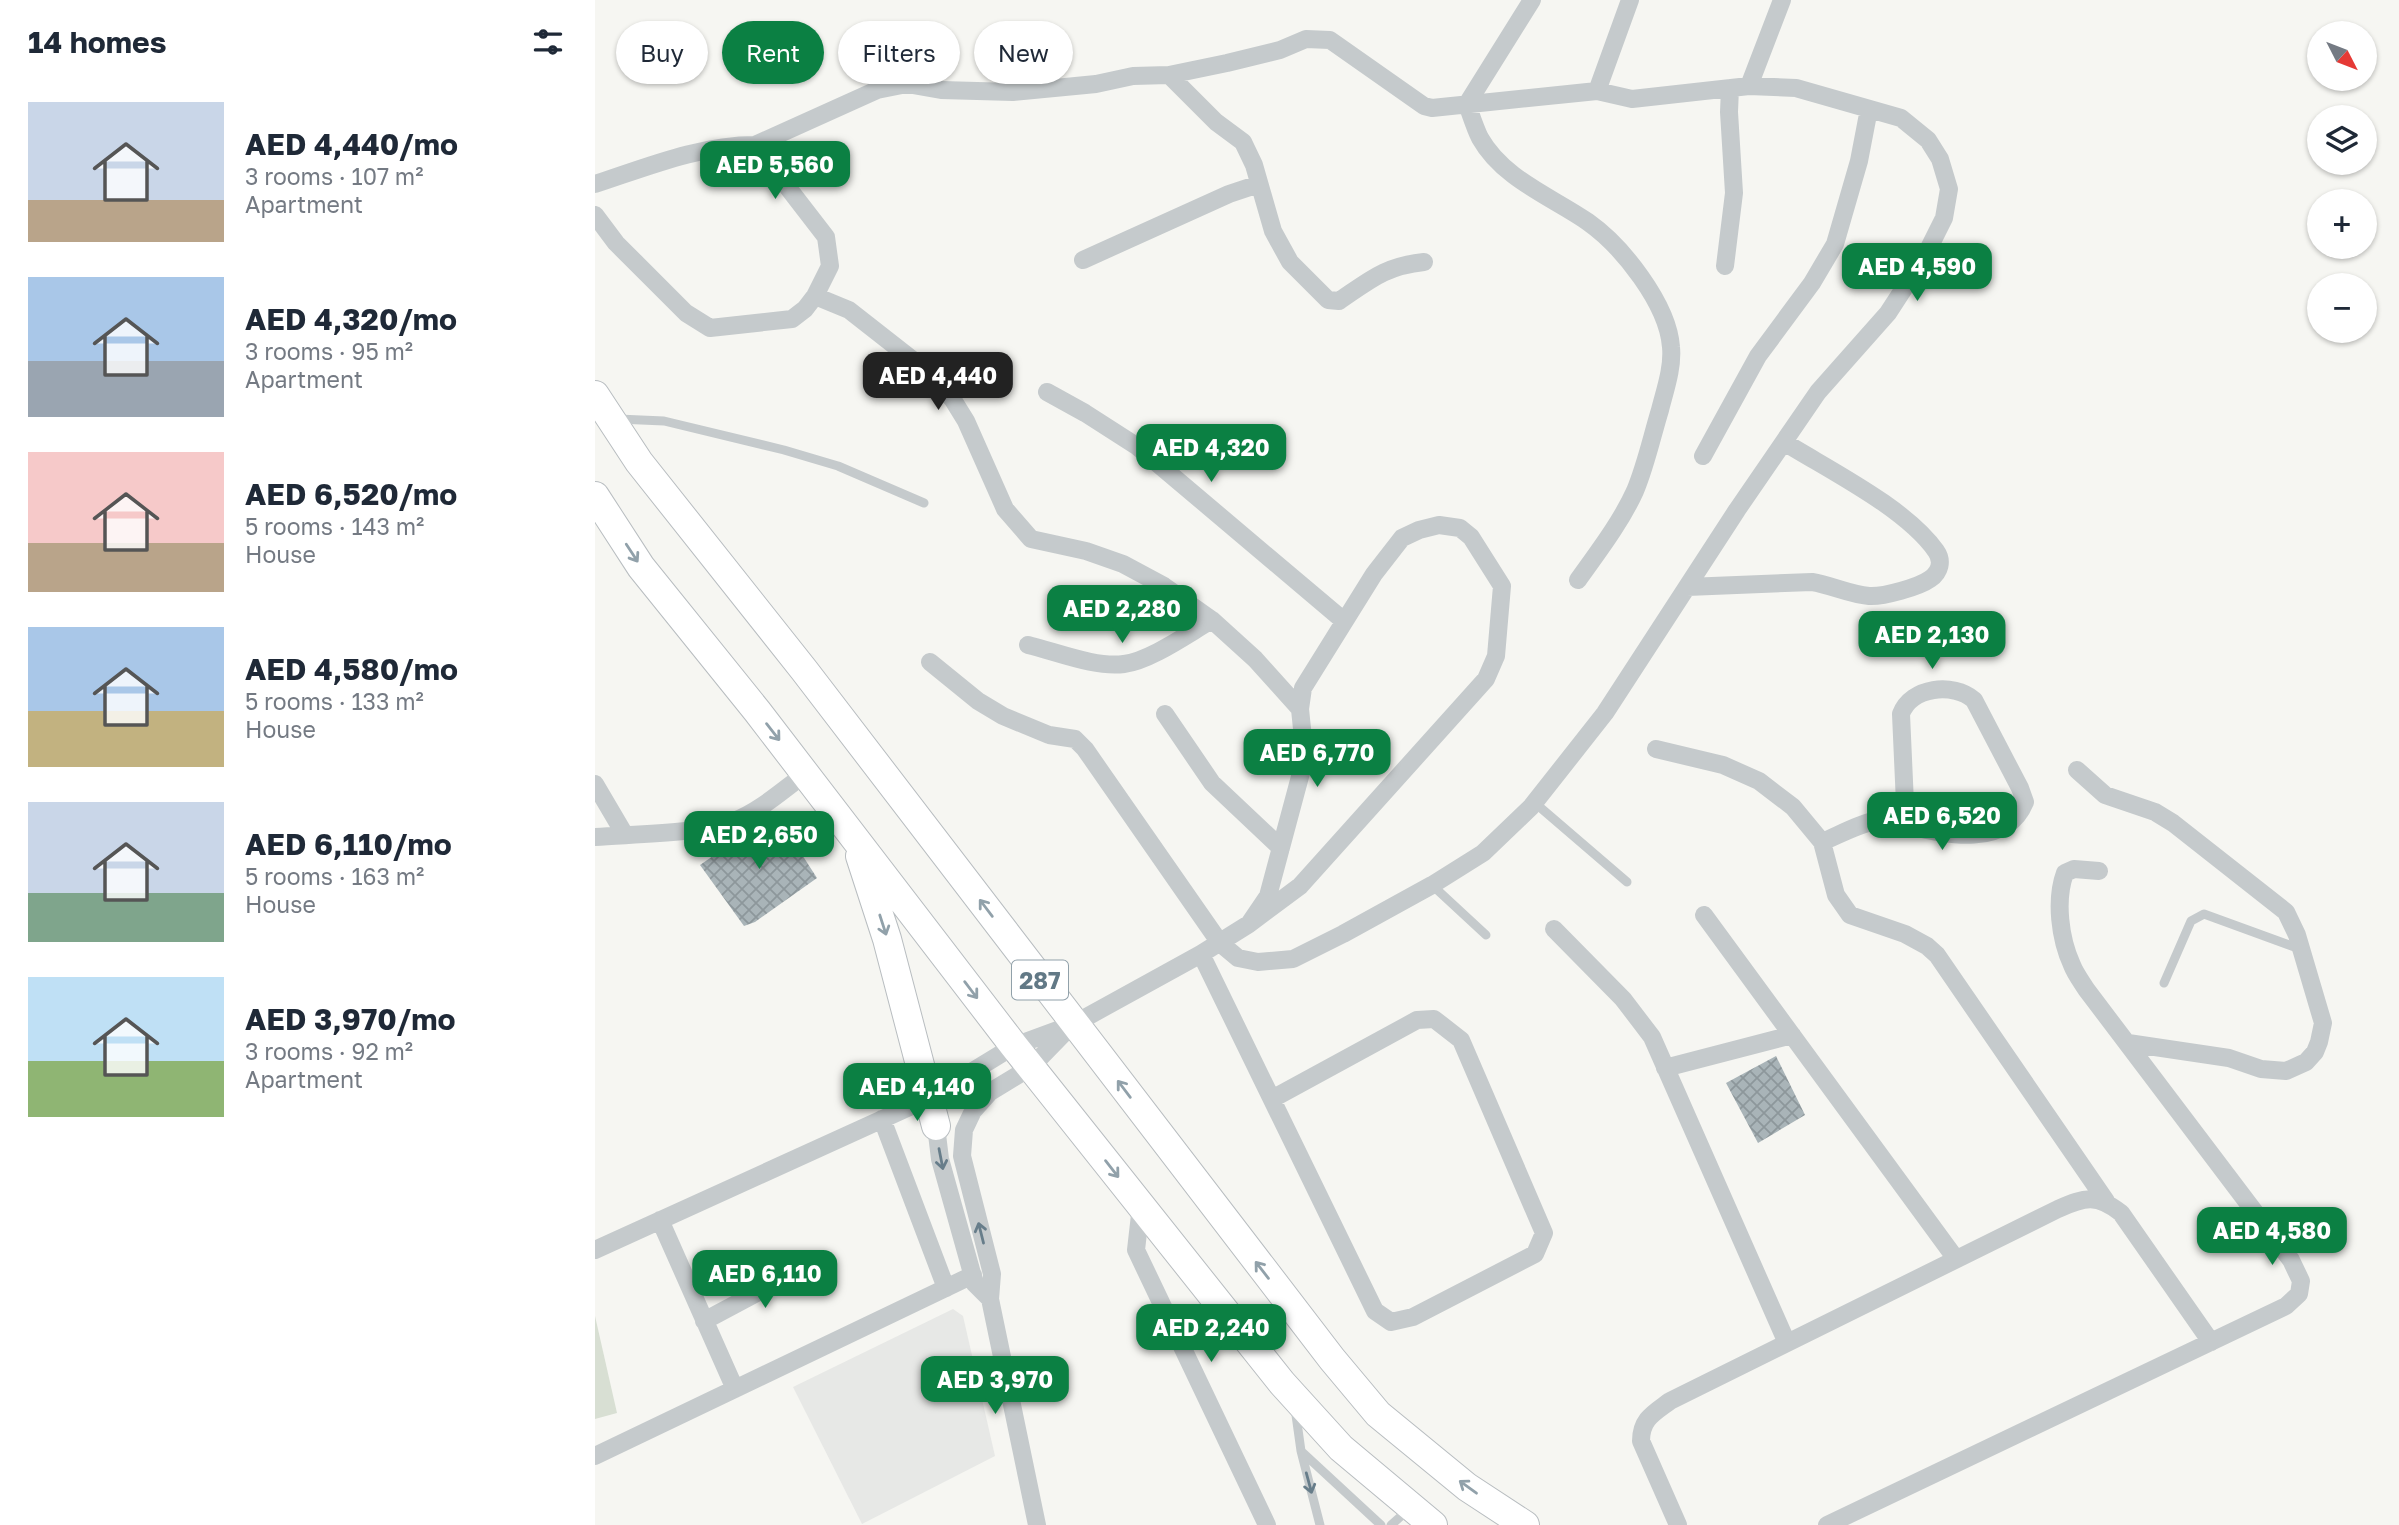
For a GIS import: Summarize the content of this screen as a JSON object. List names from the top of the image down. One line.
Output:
{"streets":{"main road":["287"]},"north":"bottom right","page":{"heading":"14 homes","map_buttons":["+","−"],"chip":["Buy","Rent","Filters","New"],"list":[{"name":"AED 4,440/mo","note":"3 rooms · 107 m² · Apartment"},{"name":"AED 4,320/mo","note":"3 rooms · 95 m² · Apartment"},{"name":"AED 6,520/mo","note":"5 rooms · 143 m² · House"},{"name":"AED 4,580/mo","note":"5 rooms · 133 m² · House"},{"name":"AED 6,110/mo","note":"5 rooms · 163 m² · House"},{"name":"AED 3,970/mo","note":"3 rooms · 92 m² · Apartment"}],"price":["AED 5,560","AED 4,590","AED 4,440","AED 4,320","AED 2,280","AED 2,130","AED 6,770","AED 6,520","AED 2,650","AED 4,140","AED 4,580","AED 6,110","AED 2,240","AED 3,970"]}}
